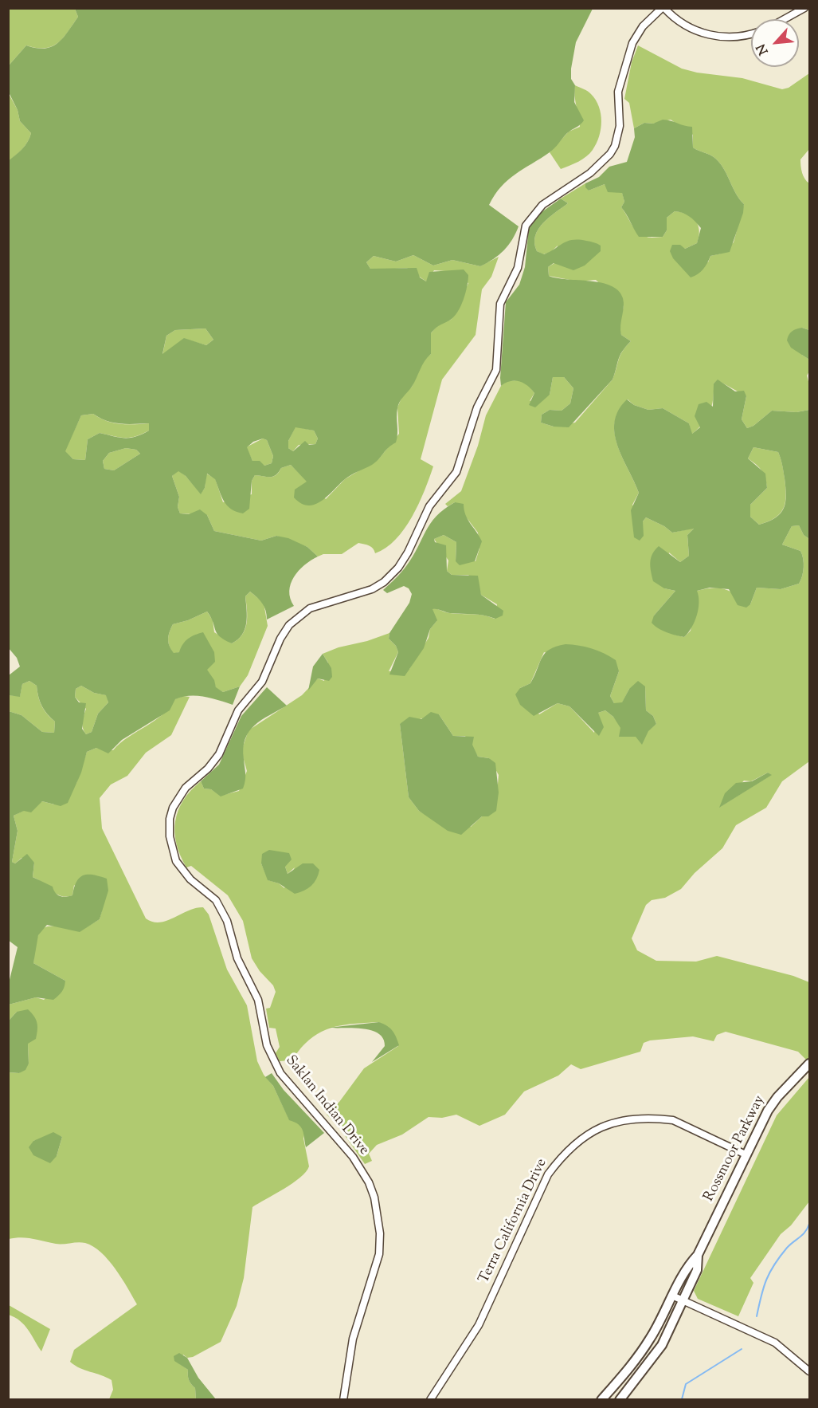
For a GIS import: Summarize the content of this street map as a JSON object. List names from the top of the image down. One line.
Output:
{"streets":{"street":["Saklan Indian Drive","Rossmoor Parkway","Terra California Drive"]},"crossings":[["Rossmoor Parkway","Terra California Drive"]],"north":"bottom left"}
